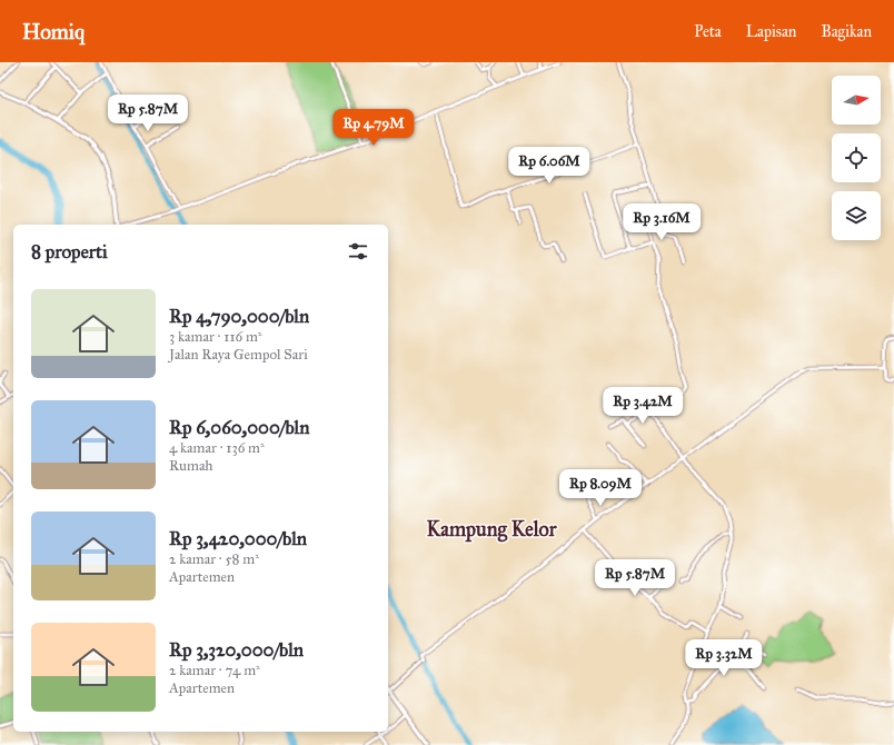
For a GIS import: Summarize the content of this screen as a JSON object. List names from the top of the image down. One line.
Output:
{"districts":["Kampung Kelor"],"north":"right","page":{"header":"Homiq","nav":["Peta","Lapisan","Bagikan"],"price":["Rp 5.87M","Rp 4.79M","Rp 6.06M","Rp 3.16M","Rp 3.42M","Rp 8.09M","Rp 5.87M","Rp 3.32M"],"heading":"8 properti","list":[{"name":"Rp 4,790,000/bln","note":"3 kamar · 116 m² · Jalan Raya Gempol Sari"},{"name":"Rp 6,060,000/bln","note":"4 kamar · 136 m² · Rumah"},{"name":"Rp 3,420,000/bln","note":"2 kamar · 58 m² · Apartemen"},{"name":"Rp 3,320,000/bln","note":"2 kamar · 74 m² · Apartemen"}]}}
